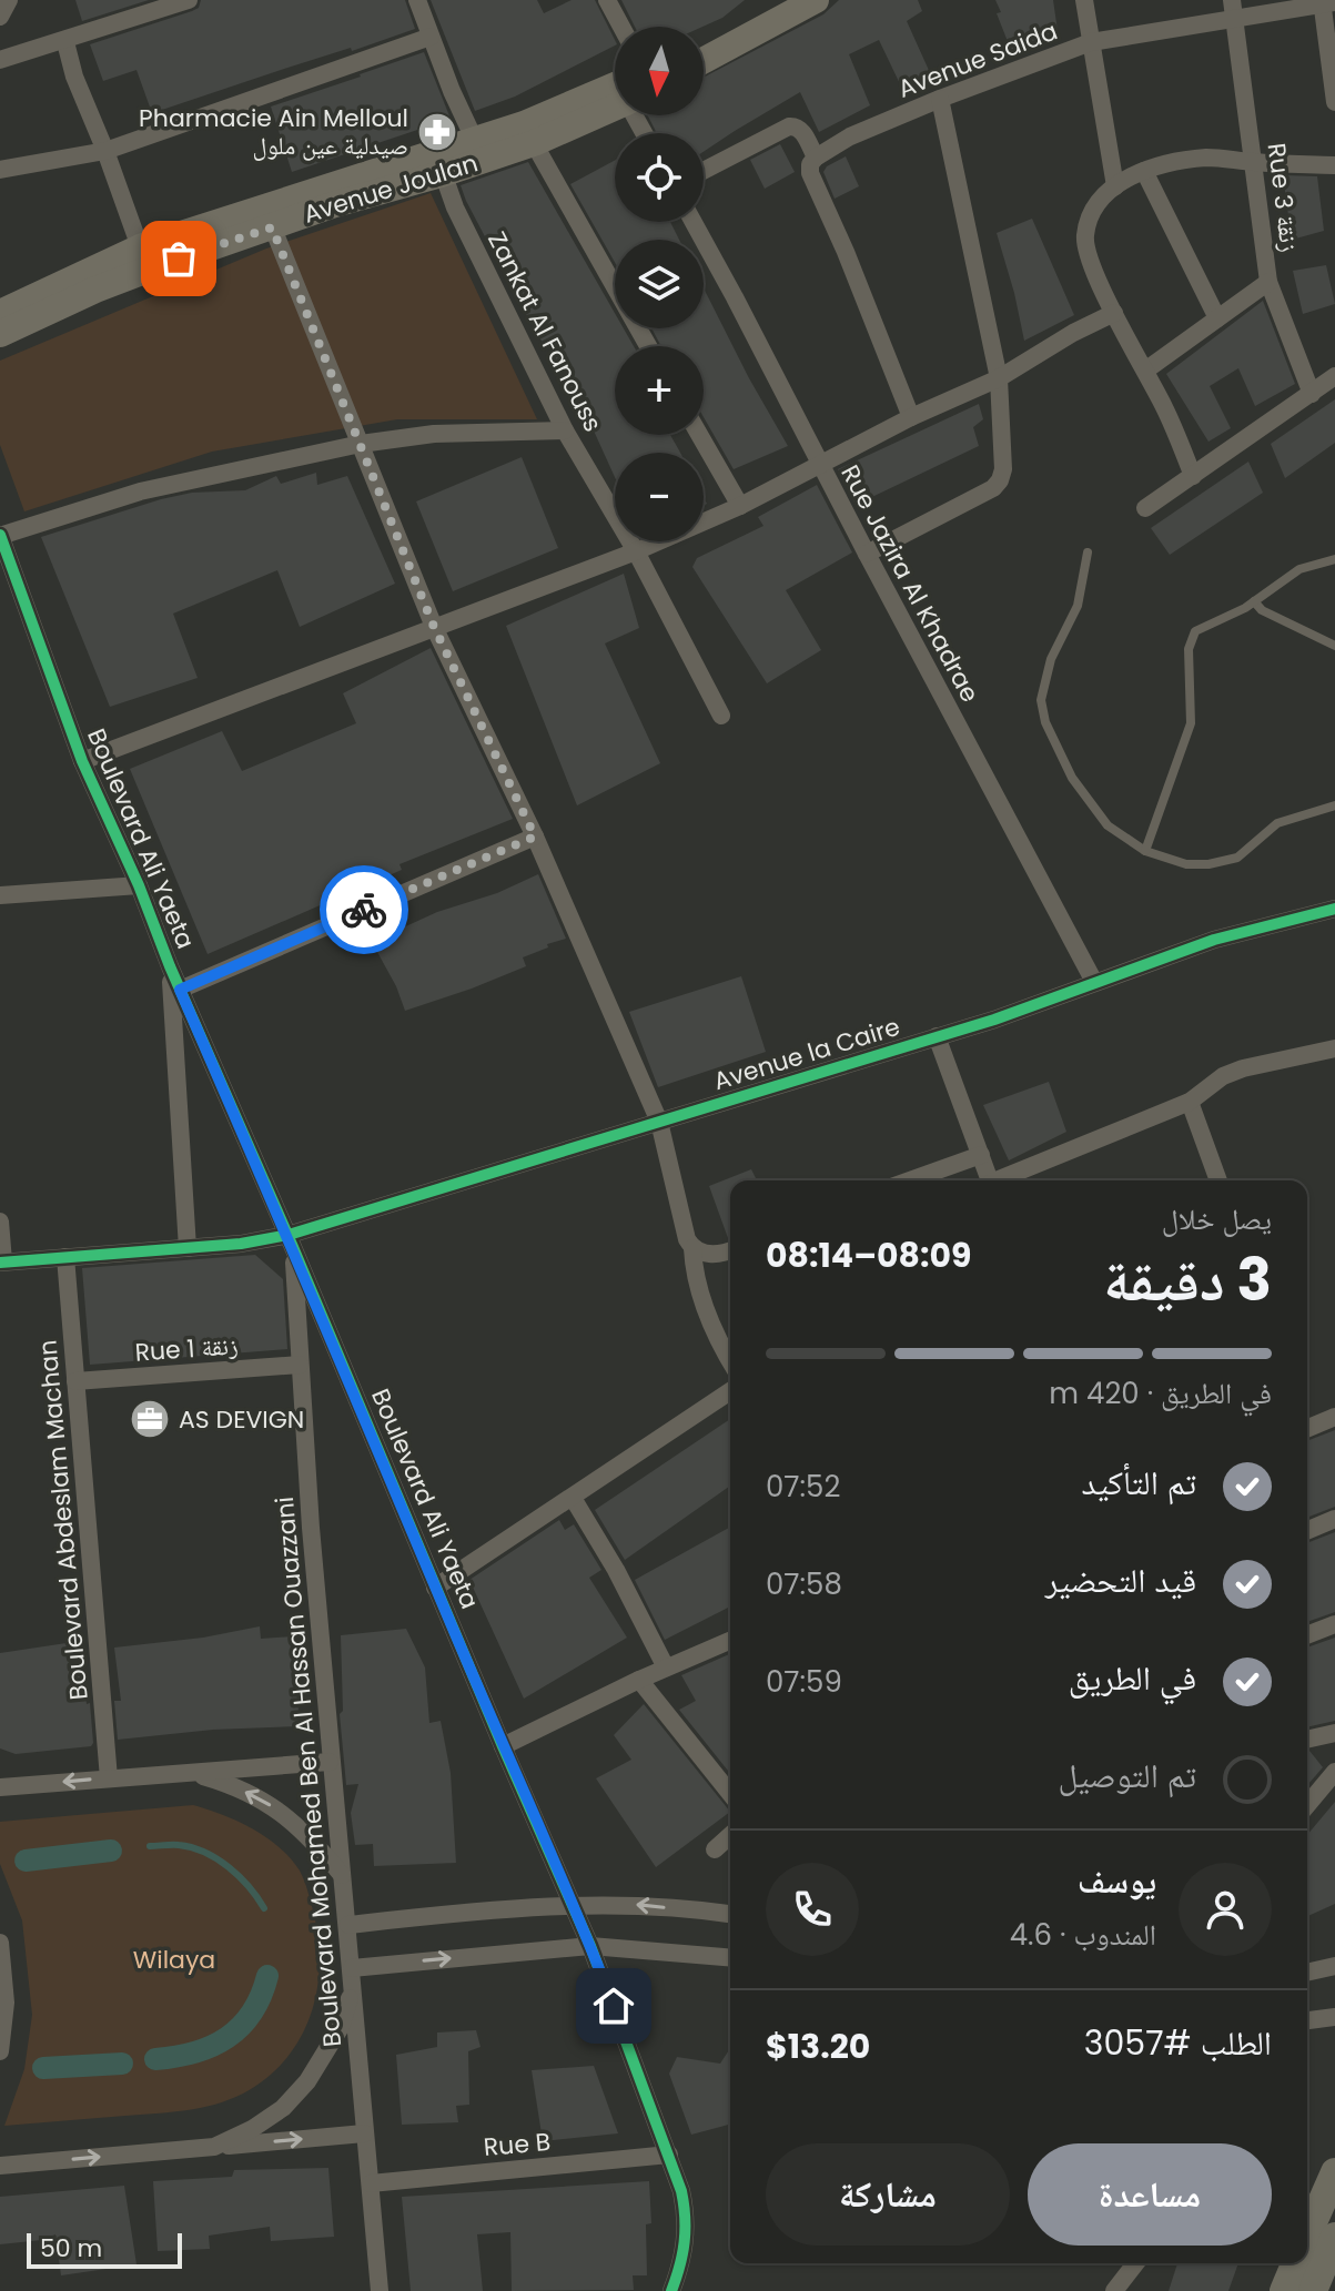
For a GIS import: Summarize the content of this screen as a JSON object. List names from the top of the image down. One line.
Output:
{"streets":{"street":["Avenue Saida","Avenue Joulan","Rue 3 زنقة","Zankat Al Fanouss","Rue Jazira Al Khadrae","Boulevard Ali Yaeta","Avenue la Caire","Rue 1 زنقة","Boulevard Abdeslam Machan","Boulevard Mohamed Ben Al Hassan Ouazzani","Rue B"]},"crossings":[["Avenue Saida","Rue 3 زنقة"],["Avenue Joulan","Zankat Al Fanouss"],["Rue Jazira Al Khadrae","Avenue la Caire"],["Boulevard Ali Yaeta","Avenue la Caire"],["Boulevard Ali Yaeta","Boulevard Mohamed Ben Al Hassan Ouazzani"],["Boulevard Ali Yaeta","Rue B"],["Avenue la Caire","Boulevard Abdeslam Machan"],["Avenue la Caire","Boulevard Mohamed Ben Al Hassan Ouazzani"],["Rue 1 زنقة","Boulevard Abdeslam Machan"],["Rue 1 زنقة","Boulevard Mohamed Ben Al Hassan Ouazzani"],["Boulevard Mohamed Ben Al Hassan Ouazzani","Rue B"]],"parks":["Wilaya"],"places":{"pharmacy":["Pharmacie Ain Melloul صيدلية عين ملول"],"office":["AS DEVIGN"]},"scale_bar":"50 m","north":"bottom","page":{"map_buttons":["+","−"],"heading":["3 دقيقة","يصل خلال","08:09–08:14"],"panel":["يوسف","المندوب · 4.6","الطلب #3057","$13.20"],"bar":"في الطريق · 420 m","list":[["تم التأكيد","07:52"],["قيد التحضير","07:58"],["في الطريق","07:59"],"تم التوصيل"],"buttons":["مساعدة","مشاركة"],"scale":"50 m"}}
